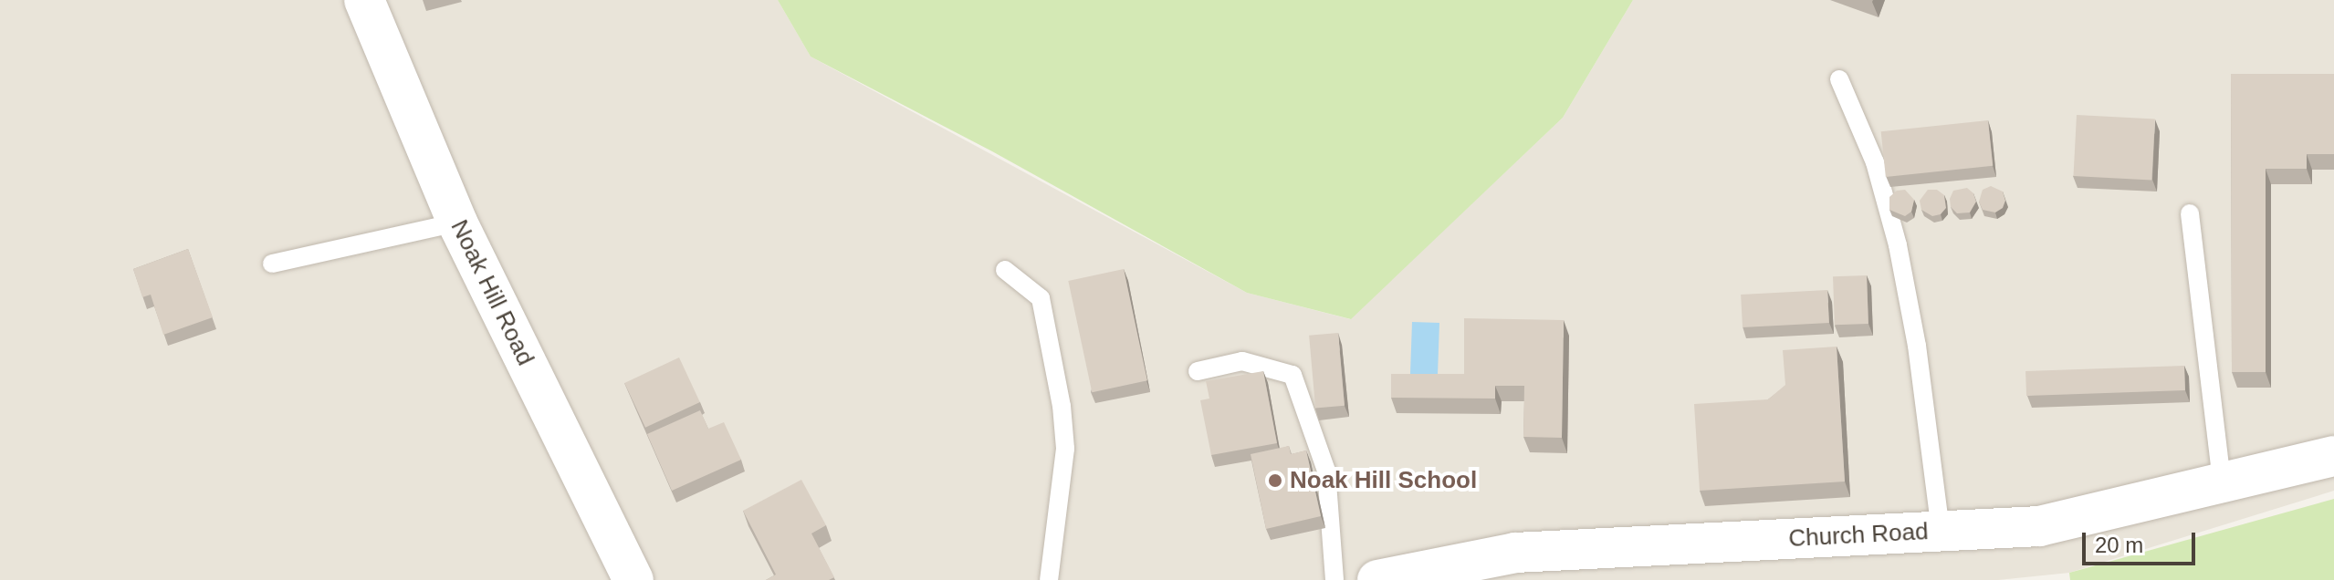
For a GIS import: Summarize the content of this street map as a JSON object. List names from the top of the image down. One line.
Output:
{"streets":{"street":["Noak Hill Road","Church Road"]},"places":["Noak Hill School"],"scale_bar":"20 m"}
